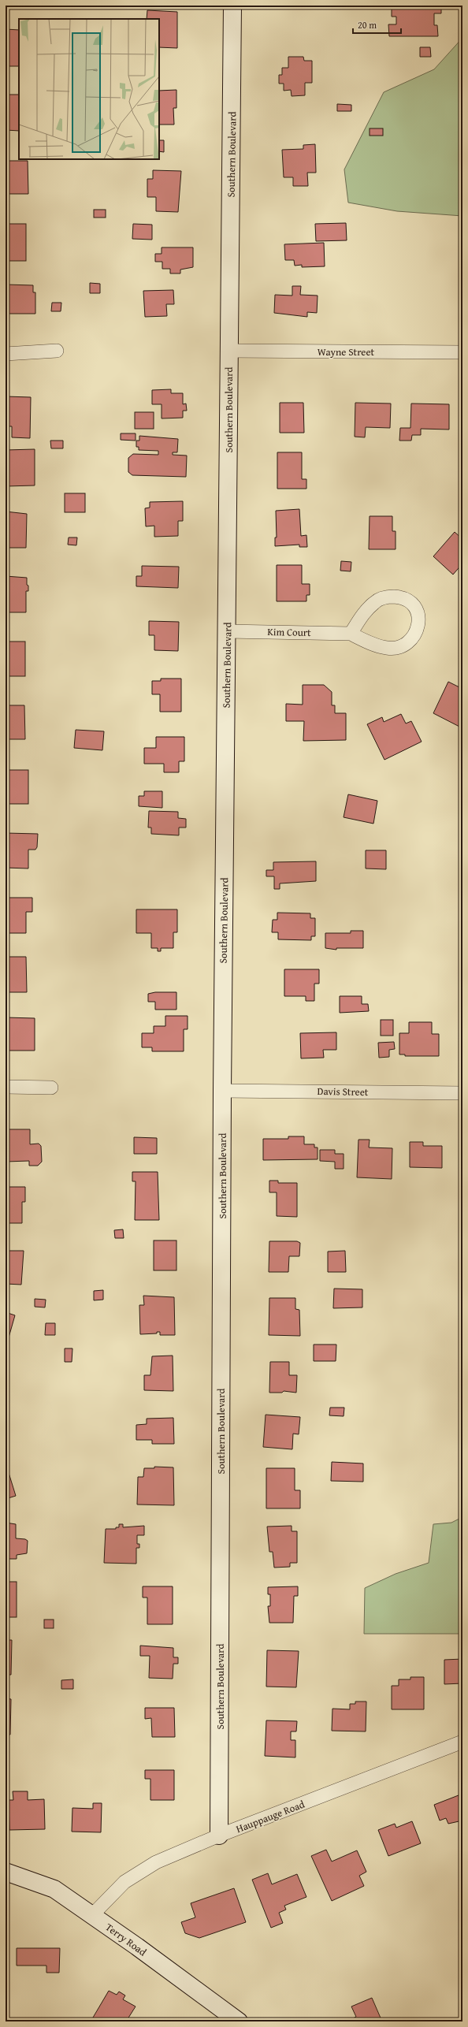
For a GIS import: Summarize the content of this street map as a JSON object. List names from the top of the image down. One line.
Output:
{"streets":{"street":["Southern Boulevard","Wayne Street","Kim Court","Davis Street","Hauppauge Road","Terry Road"]},"crossings":[["Southern Boulevard","Wayne Street"],["Southern Boulevard","Kim Court"],["Southern Boulevard","Davis Street"],["Southern Boulevard","Hauppauge Road"],["Hauppauge Road","Terry Road"]],"scale_bar":"20 m"}
